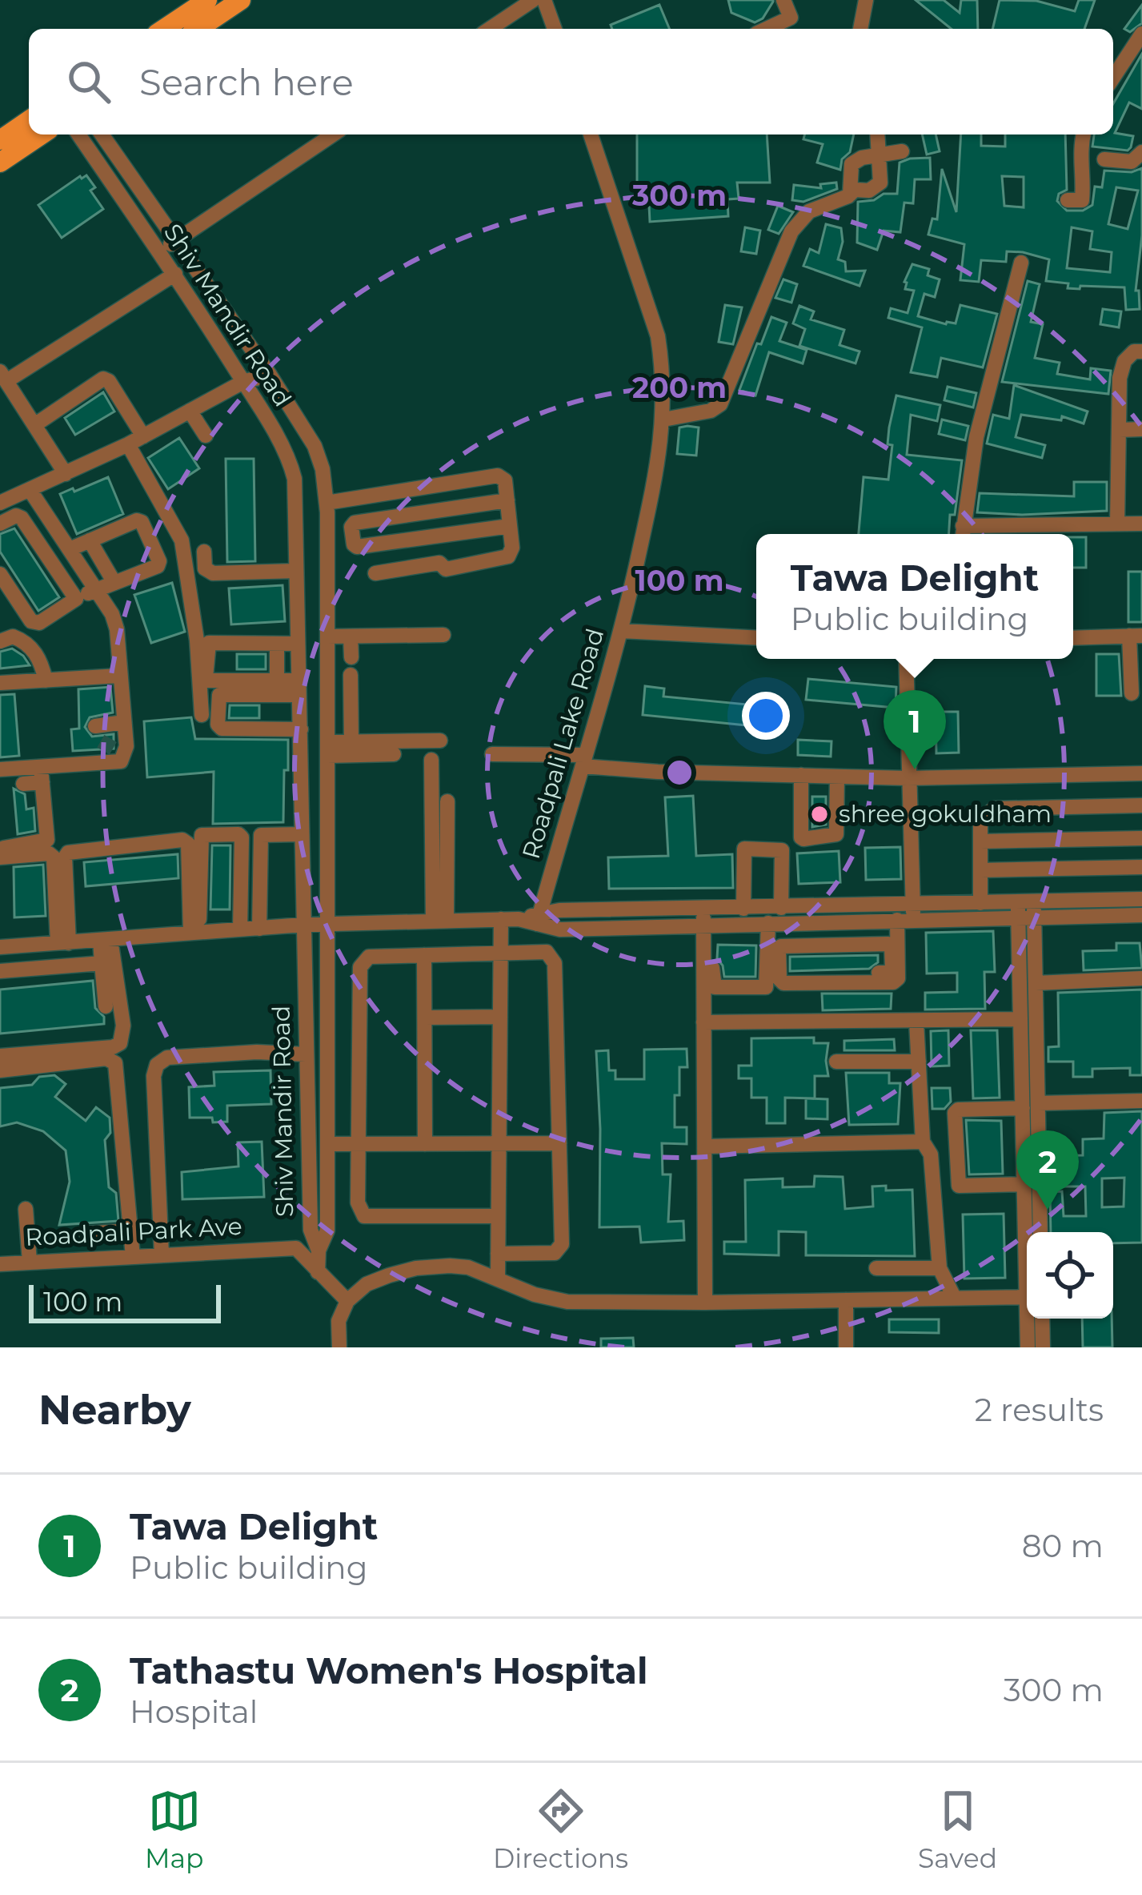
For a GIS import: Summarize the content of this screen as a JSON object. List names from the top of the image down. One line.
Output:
{"streets":{"street":["Shiv Mandir Road","Roadpali Lake Road","Roadpali Park Ave"]},"places":["shree gokuldham"],"scale_bar":"100 m","page":{"search":"Search here","popup":["Tawa Delight","Public building"],"pins":["1","2"],"scale":"100 m","heading":["Nearby","2 results"],"list":[{"mark":"1","name":"Tawa Delight","note":"Public building","value":"80 m"},{"mark":"2","name":"Tathastu Women's Hospital","note":"Hospital","value":"300 m"}],"nav":["Map","Directions","Saved"]},"rings":["300 m","200 m","100 m"]}
